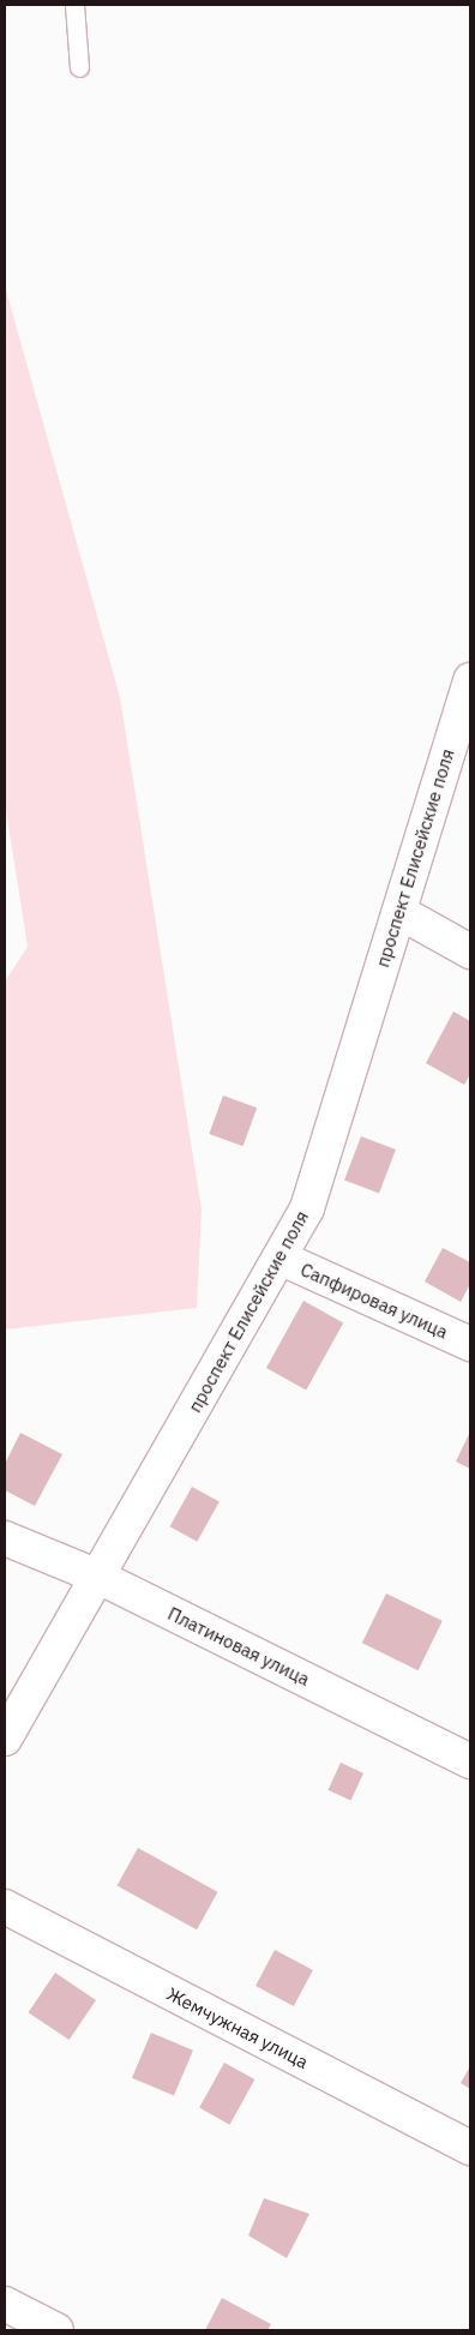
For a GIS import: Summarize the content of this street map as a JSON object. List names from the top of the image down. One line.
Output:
{"streets":{"street":["проспект Елисейские поля","Сапфировая улица","Платиновая улица","Жемчужная улица"]},"crossings":[["проспект Елисейские поля","Сапфировая улица"],["проспект Елисейские поля","Платиновая улица"]]}
